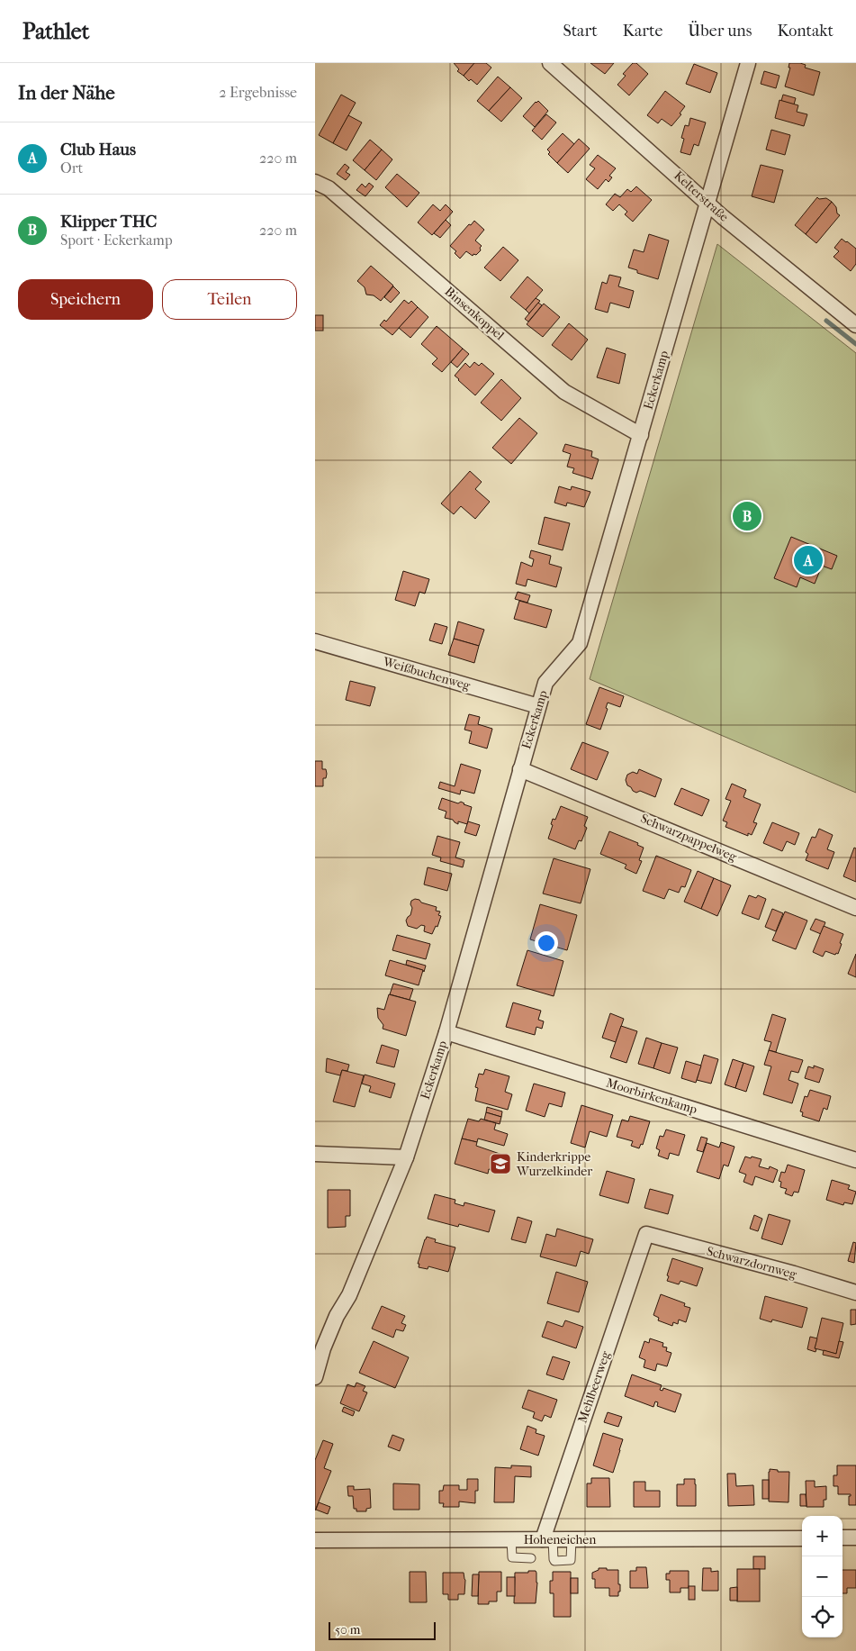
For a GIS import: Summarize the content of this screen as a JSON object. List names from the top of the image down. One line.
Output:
{"streets":{"street":["Kelterstraße","Binsenkoppel","Eckerkamp","Weißbuchenweg","Schwarzpappelweg","Moorbirkenkamp","Schwarzdornweg","Mehlbeerweg","Hoheneichen"]},"crossings":[["Kelterstraße","Eckerkamp"],["Binsenkoppel","Eckerkamp"],["Eckerkamp","Weißbuchenweg"],["Eckerkamp","Schwarzpappelweg"],["Eckerkamp","Moorbirkenkamp"],["Schwarzdornweg","Mehlbeerweg"],["Mehlbeerweg","Hoheneichen"]],"places":{"school or university":["Kinderkrippe Wurzelkinder"]},"scale_bar":"50 m","page":{"header":"Pathlet","nav":["Start","Karte","Über uns","Kontakt"],"heading":["In der Nähe","2 Ergebnisse"],"list":[{"mark":"A","name":"Club Haus","note":"Ort","value":"220 m"},{"mark":"B","name":"Klipper THC","note":"Sport · Eckerkamp","value":"220 m"}],"buttons":["Speichern","Teilen"],"pins":["B","A"],"map_buttons":["+","−"],"scale":"50 m"}}
